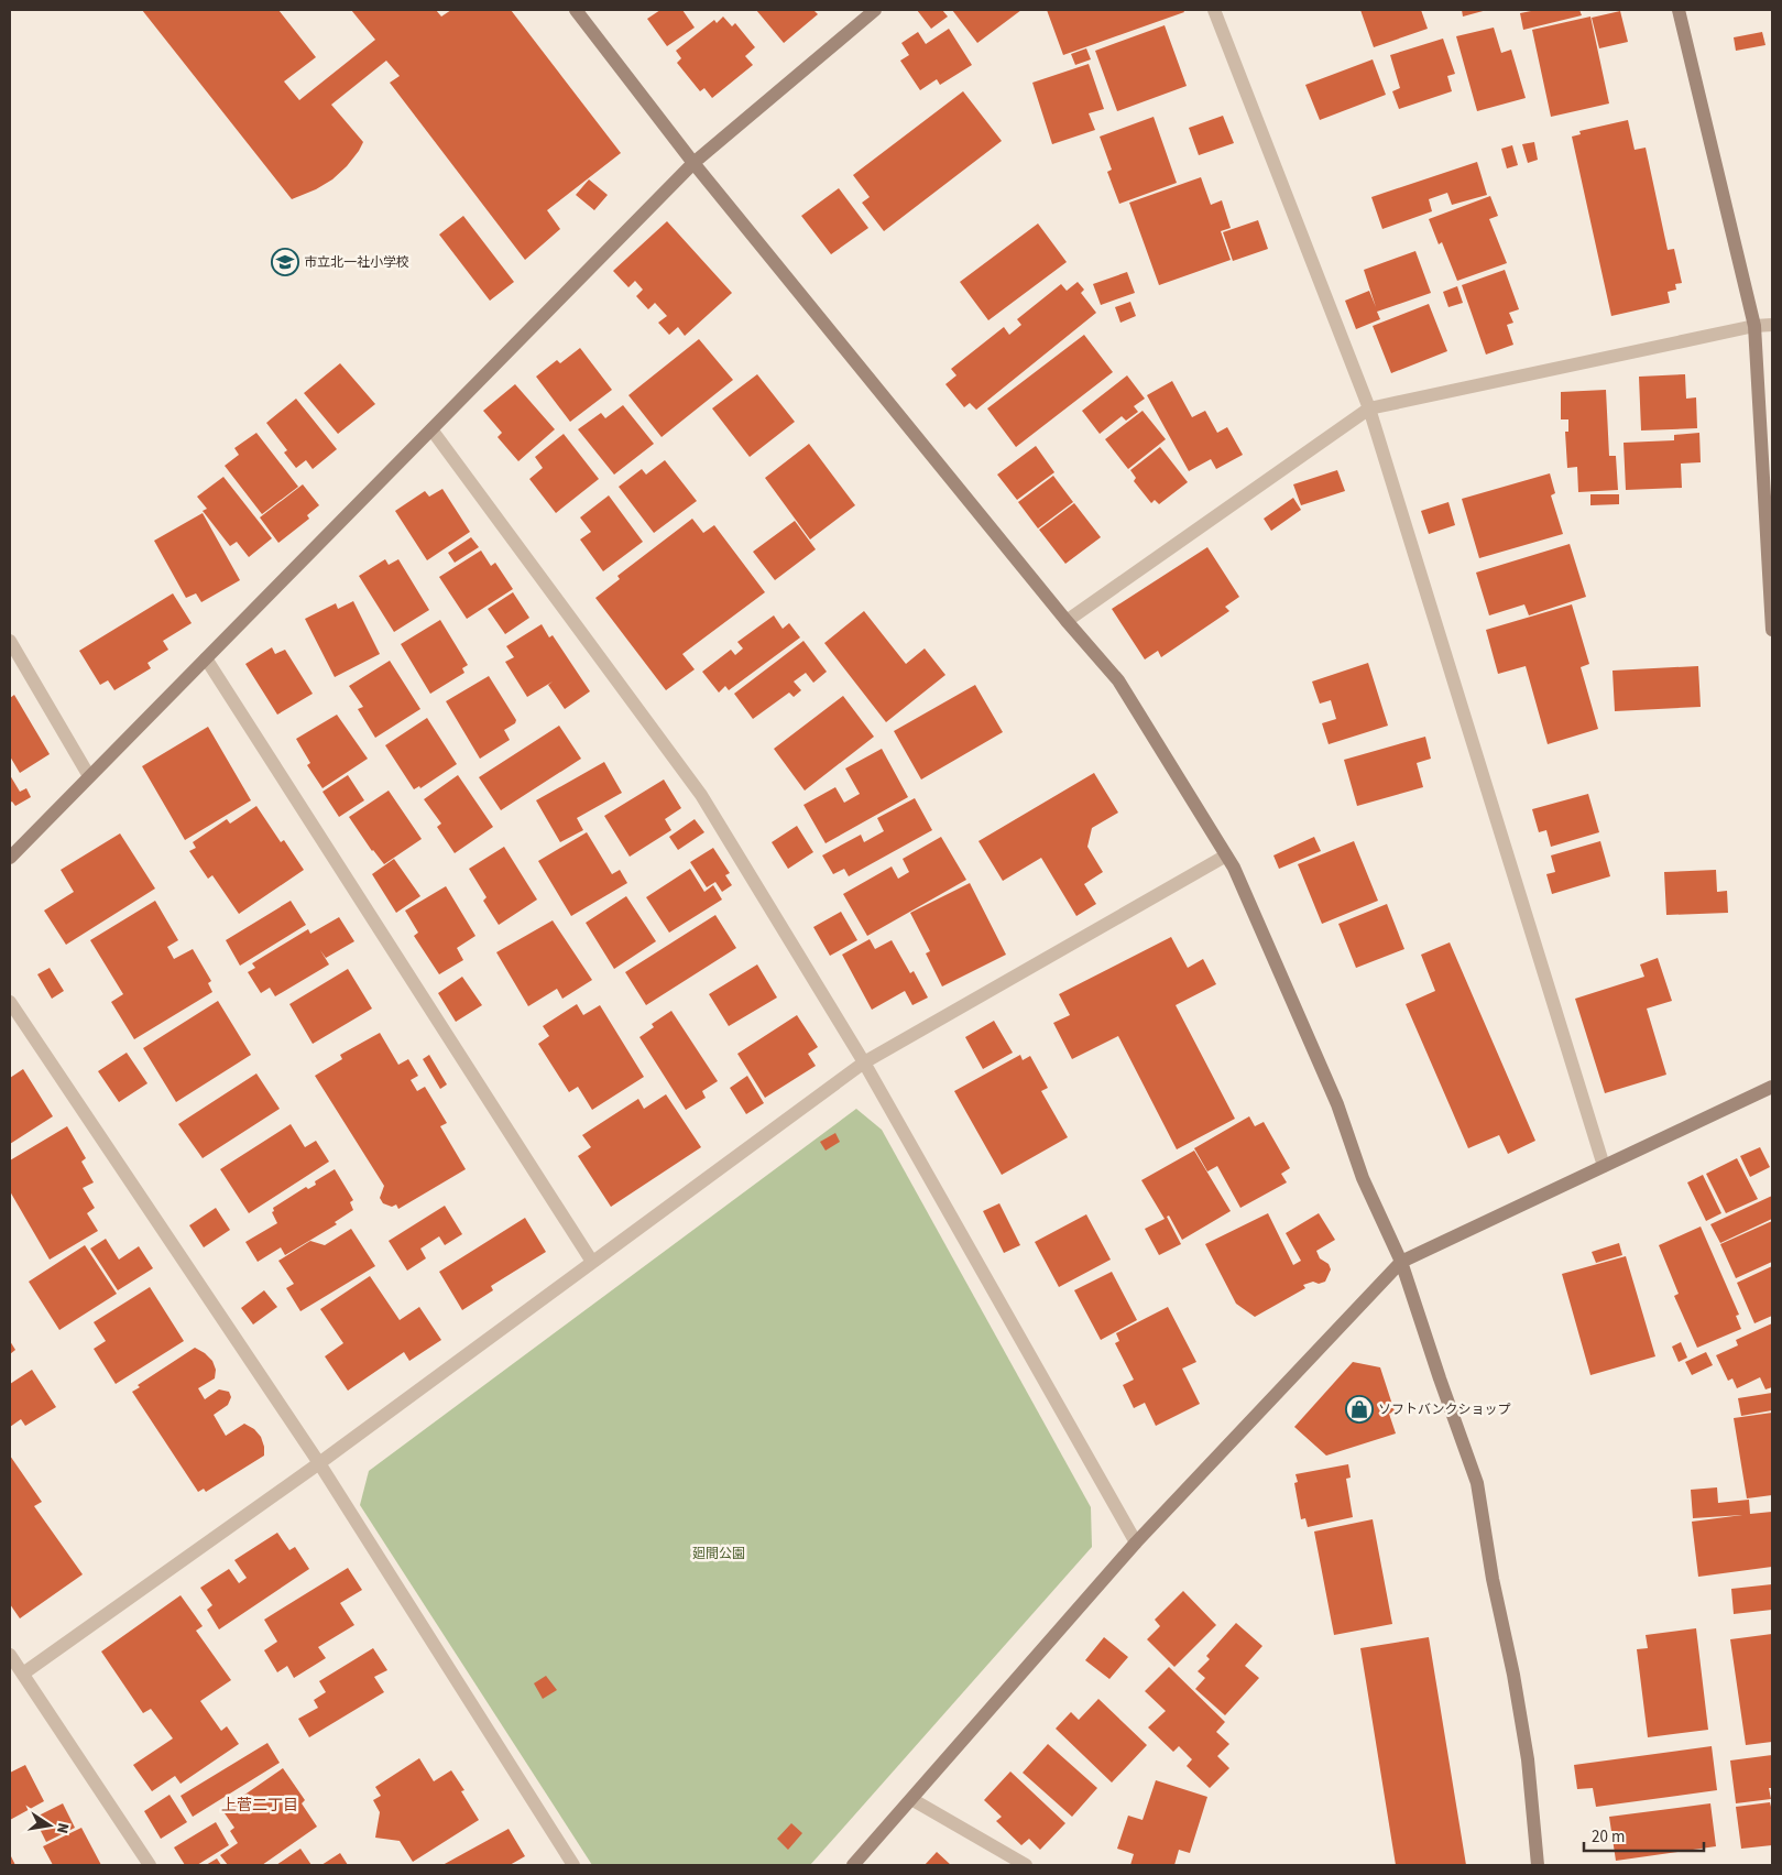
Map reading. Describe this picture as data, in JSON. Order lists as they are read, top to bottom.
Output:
{
  "districts": ["上菅二丁目"],
  "parks": ["廻間公園"],
  "places": {
    "school or university": ["市立北一社小学校"],
    "shop": ["ソフトバンクショップ"]
  },
  "scale_bar": "20 m",
  "north": "right"
}
